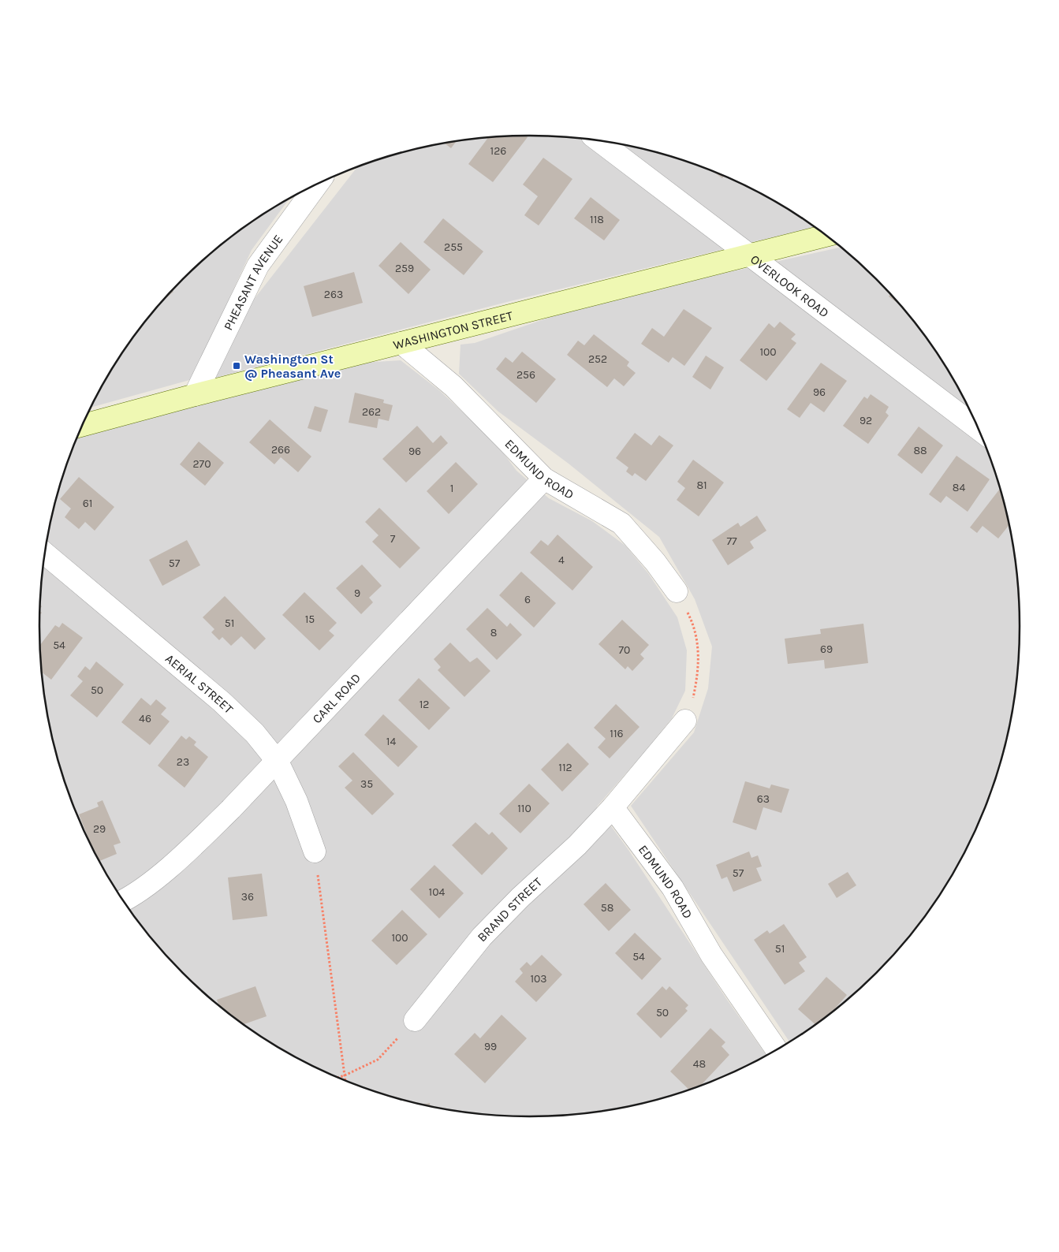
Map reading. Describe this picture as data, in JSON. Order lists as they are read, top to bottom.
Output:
{
  "streets": {
    "street": [
      "PHEASANT AVENUE",
      "OVERLOOK ROAD",
      "WASHINGTON STREET",
      "EDMUND ROAD",
      "AERIAL STREET",
      "CARL ROAD",
      "BRAND STREET"
    ]
  },
  "crossings": [
    ["PHEASANT AVENUE", "WASHINGTON STREET"],
    ["OVERLOOK ROAD", "WASHINGTON STREET"],
    ["WASHINGTON STREET", "EDMUND ROAD"],
    ["EDMUND ROAD", "CARL ROAD"],
    ["EDMUND ROAD", "BRAND STREET"],
    ["AERIAL STREET", "CARL ROAD"]
  ],
  "places": {
    "transit": ["Washington St @ Pheasant Ave"]
  },
  "house_numbers": [
    "126",
    "118",
    "255",
    "259",
    "263",
    "100",
    "252",
    "256",
    "96",
    "262",
    "92",
    "266",
    "88",
    "96",
    "270",
    "81",
    "84",
    "1",
    "61",
    "7",
    "77",
    "4",
    "57",
    "9",
    "6",
    "15",
    "51",
    "8",
    "54",
    "69",
    "70",
    "50",
    "12",
    "46",
    "116",
    "14",
    "23",
    "112",
    "35",
    "63",
    "110",
    "29",
    "57",
    "104",
    "36",
    "58",
    "100",
    "51",
    "54",
    "103",
    "50",
    "99",
    "48"
  ]
}
